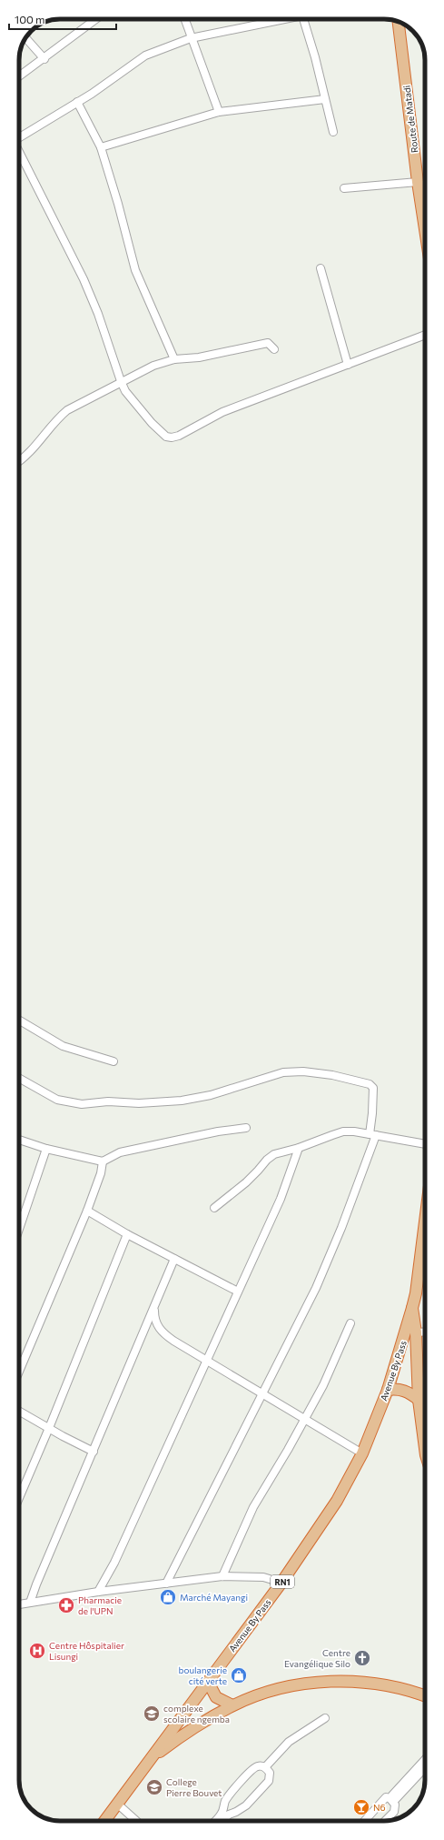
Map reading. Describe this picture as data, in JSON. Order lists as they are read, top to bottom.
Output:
{
  "streets": {
    "highway": ["Route de Matadi", "Avenue By Pass", "RN1"]
  },
  "crossings": [
    ["Avenue By Pass", "RN1"]
  ],
  "places": {
    "shop": ["Marché Mayangi", "boulangerie cité verte"],
    "pharmacy": ["Pharmacie de l'UPN"],
    "hospital": ["Centre Hôspitalier Lisungi"],
    "church": ["Centre Evangélique Silo"],
    "school or university": ["complexe scolaire ngemba", "College Pierre Bouvet"],
    "bar": ["N6"]
  },
  "scale_bar": "100 m"
}
